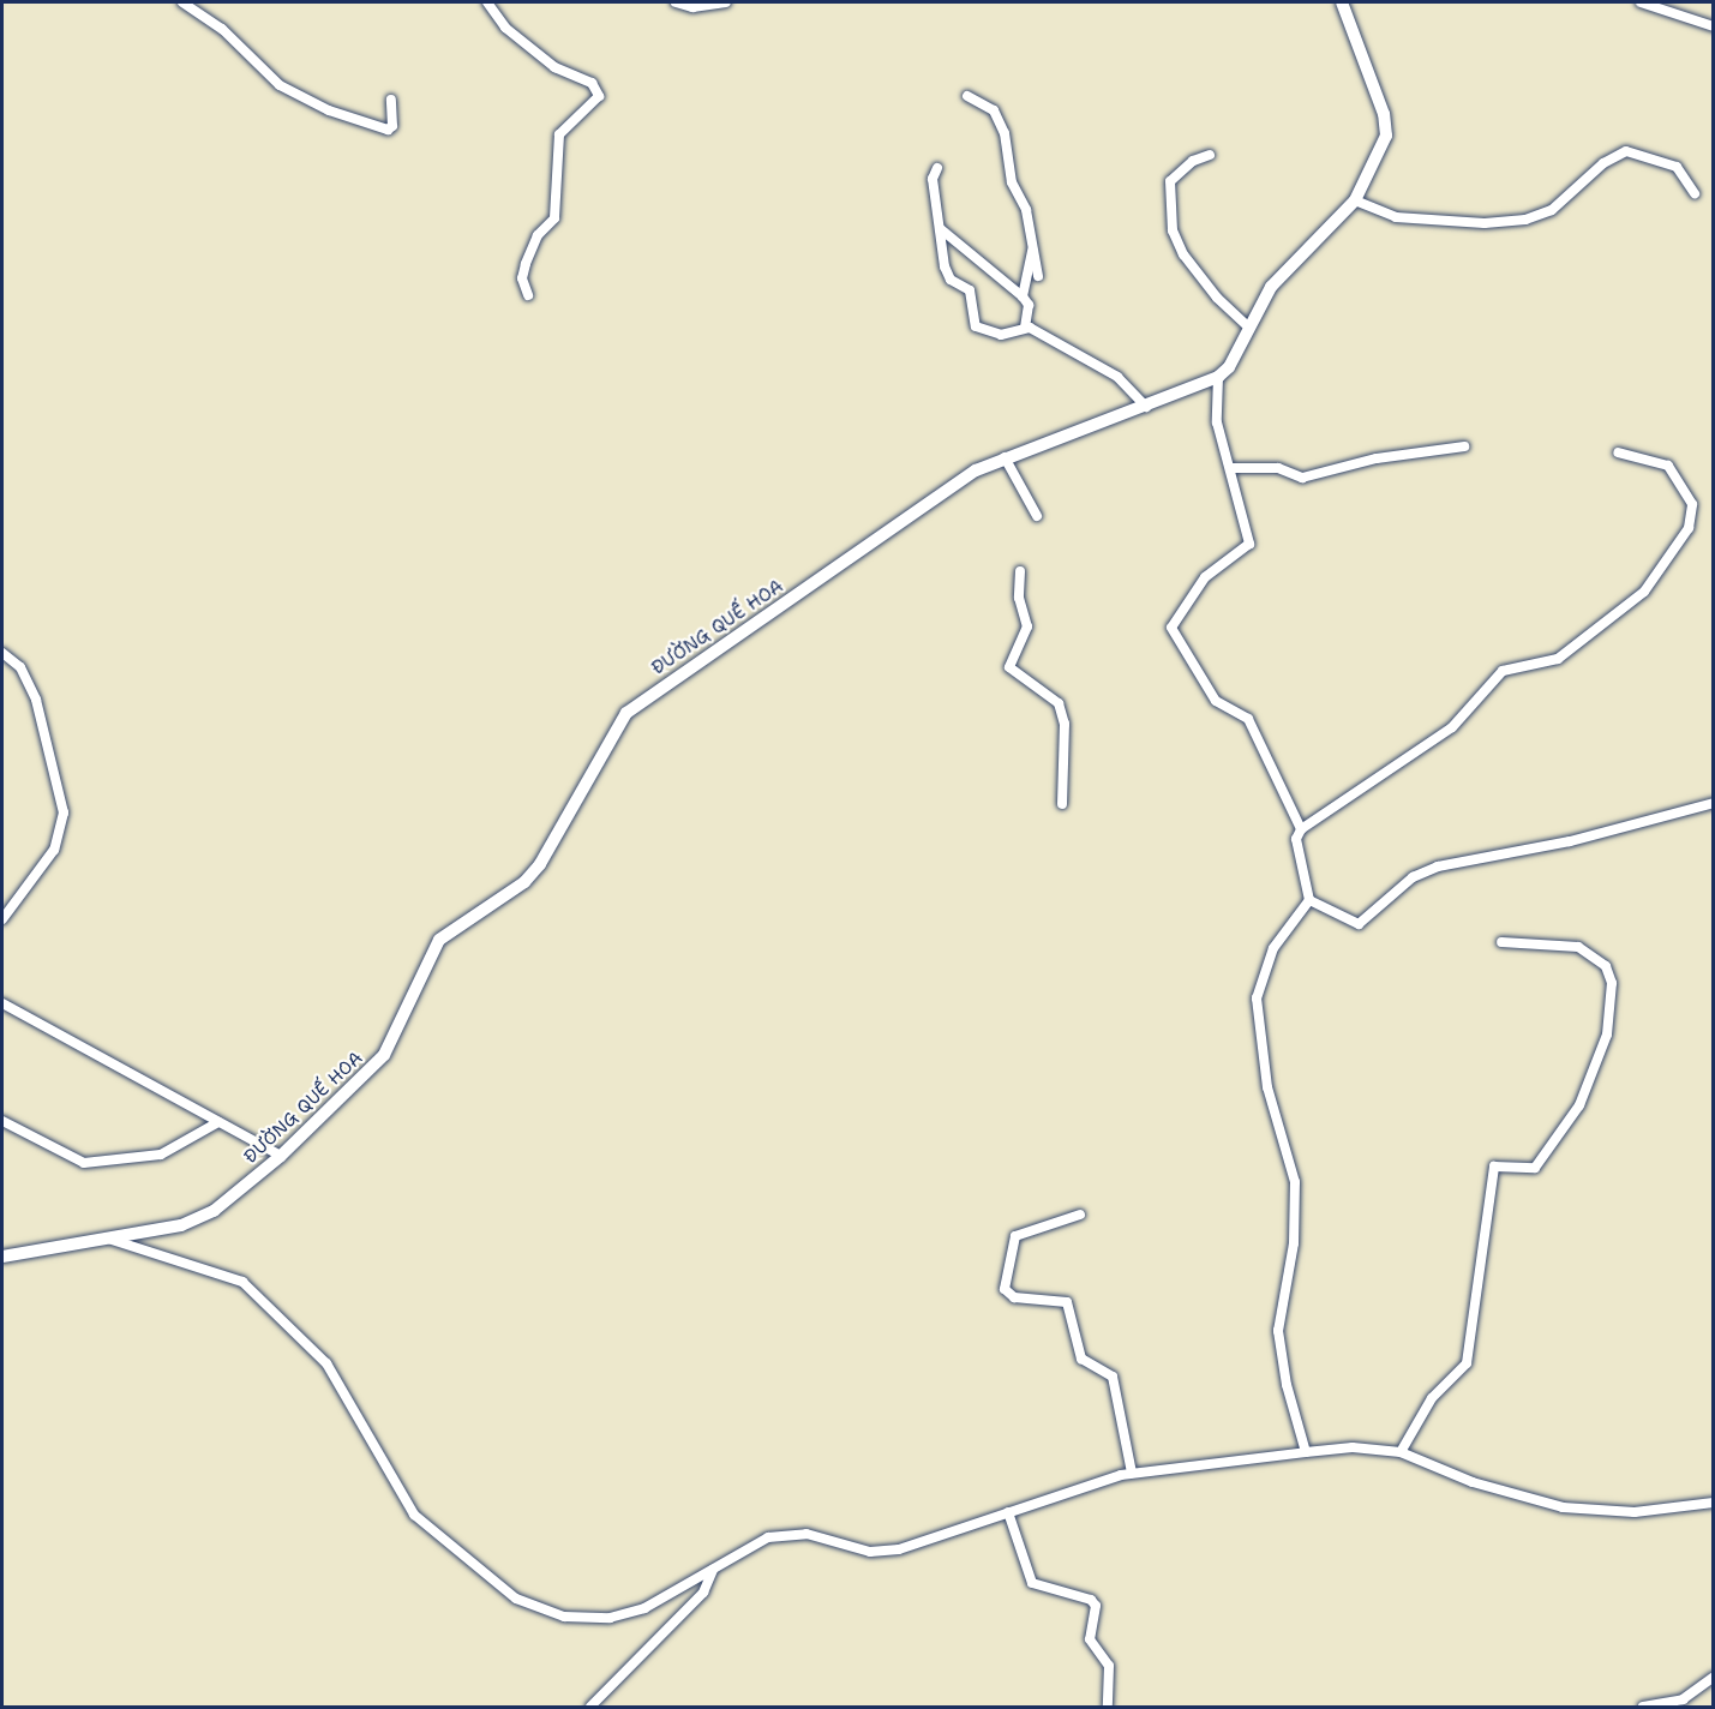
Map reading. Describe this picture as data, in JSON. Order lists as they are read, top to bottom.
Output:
{
  "streets": {
    "street": ["ĐƯỜNG QUẾ HOA"]
  }
}
